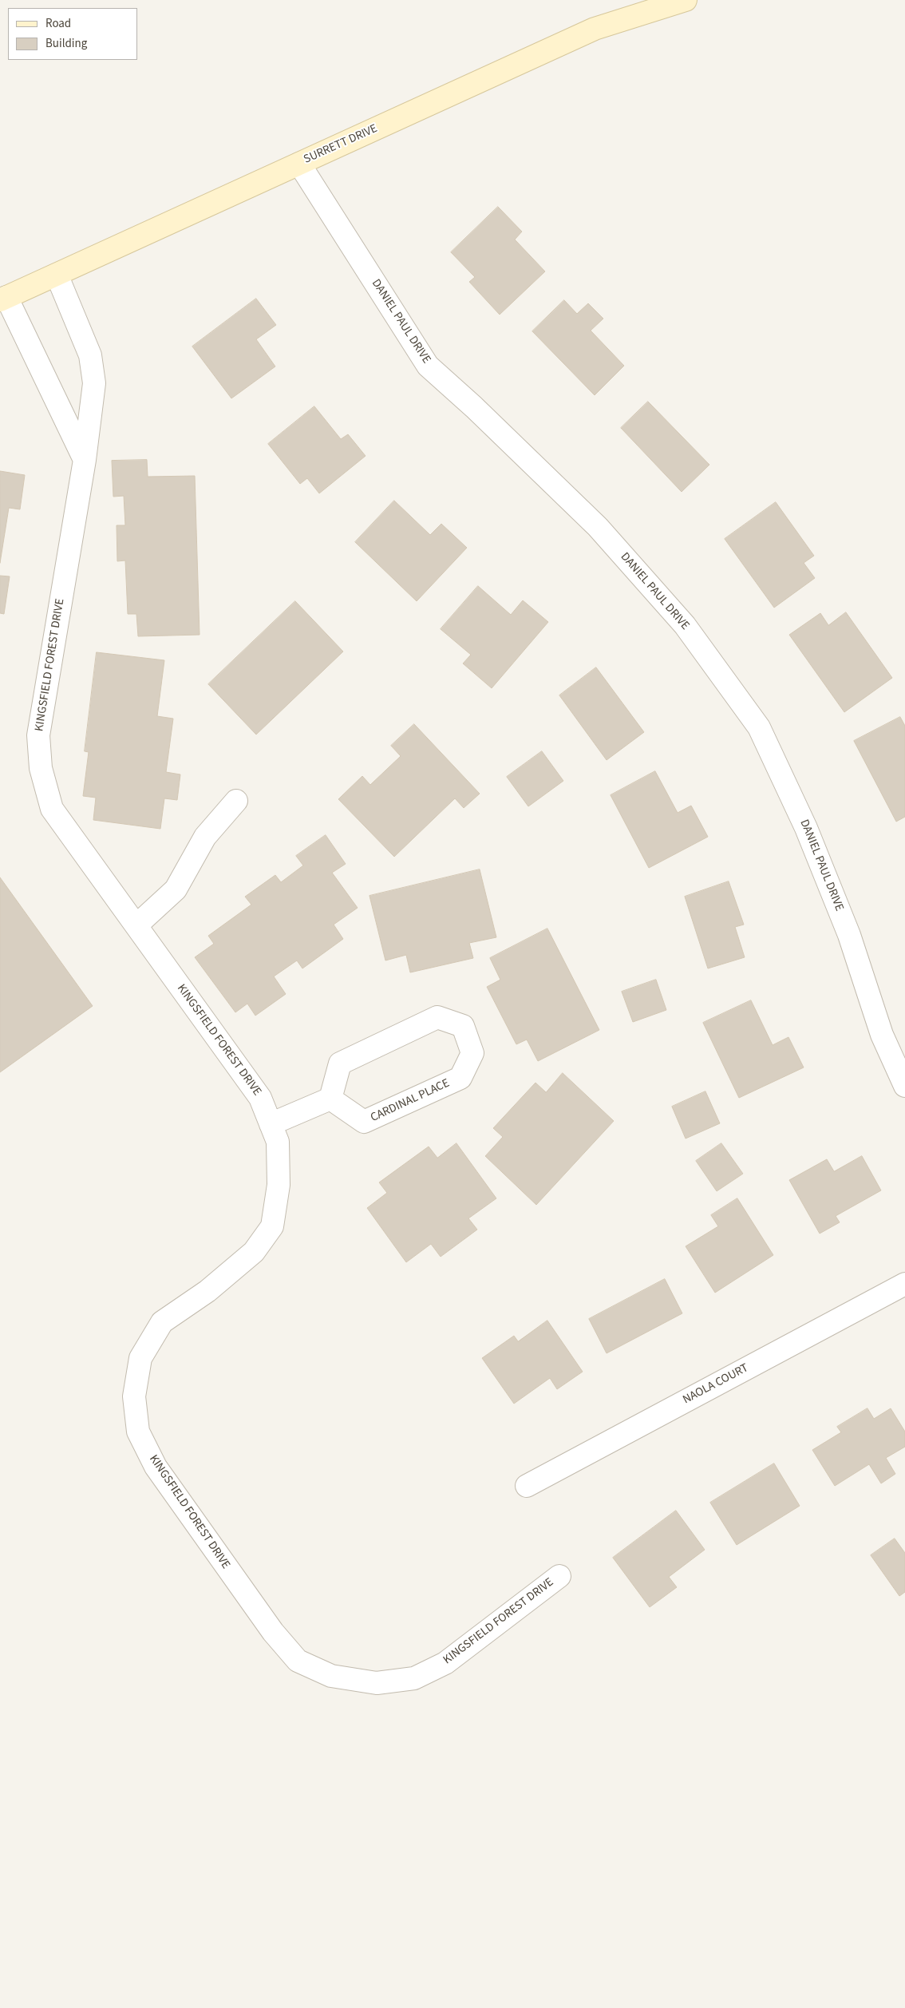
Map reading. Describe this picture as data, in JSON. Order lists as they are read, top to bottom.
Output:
{
  "streets": {
    "street": [
      "SURRETT DRIVE",
      "DANIEL PAUL DRIVE",
      "KINGSFIELD FOREST DRIVE",
      "CARDINAL PLACE",
      "NAOLA COURT"
    ]
  },
  "crossings": [
    ["SURRETT DRIVE", "DANIEL PAUL DRIVE"],
    ["SURRETT DRIVE", "KINGSFIELD FOREST DRIVE"]
  ],
  "legend": ["Road", "Building"]
}
